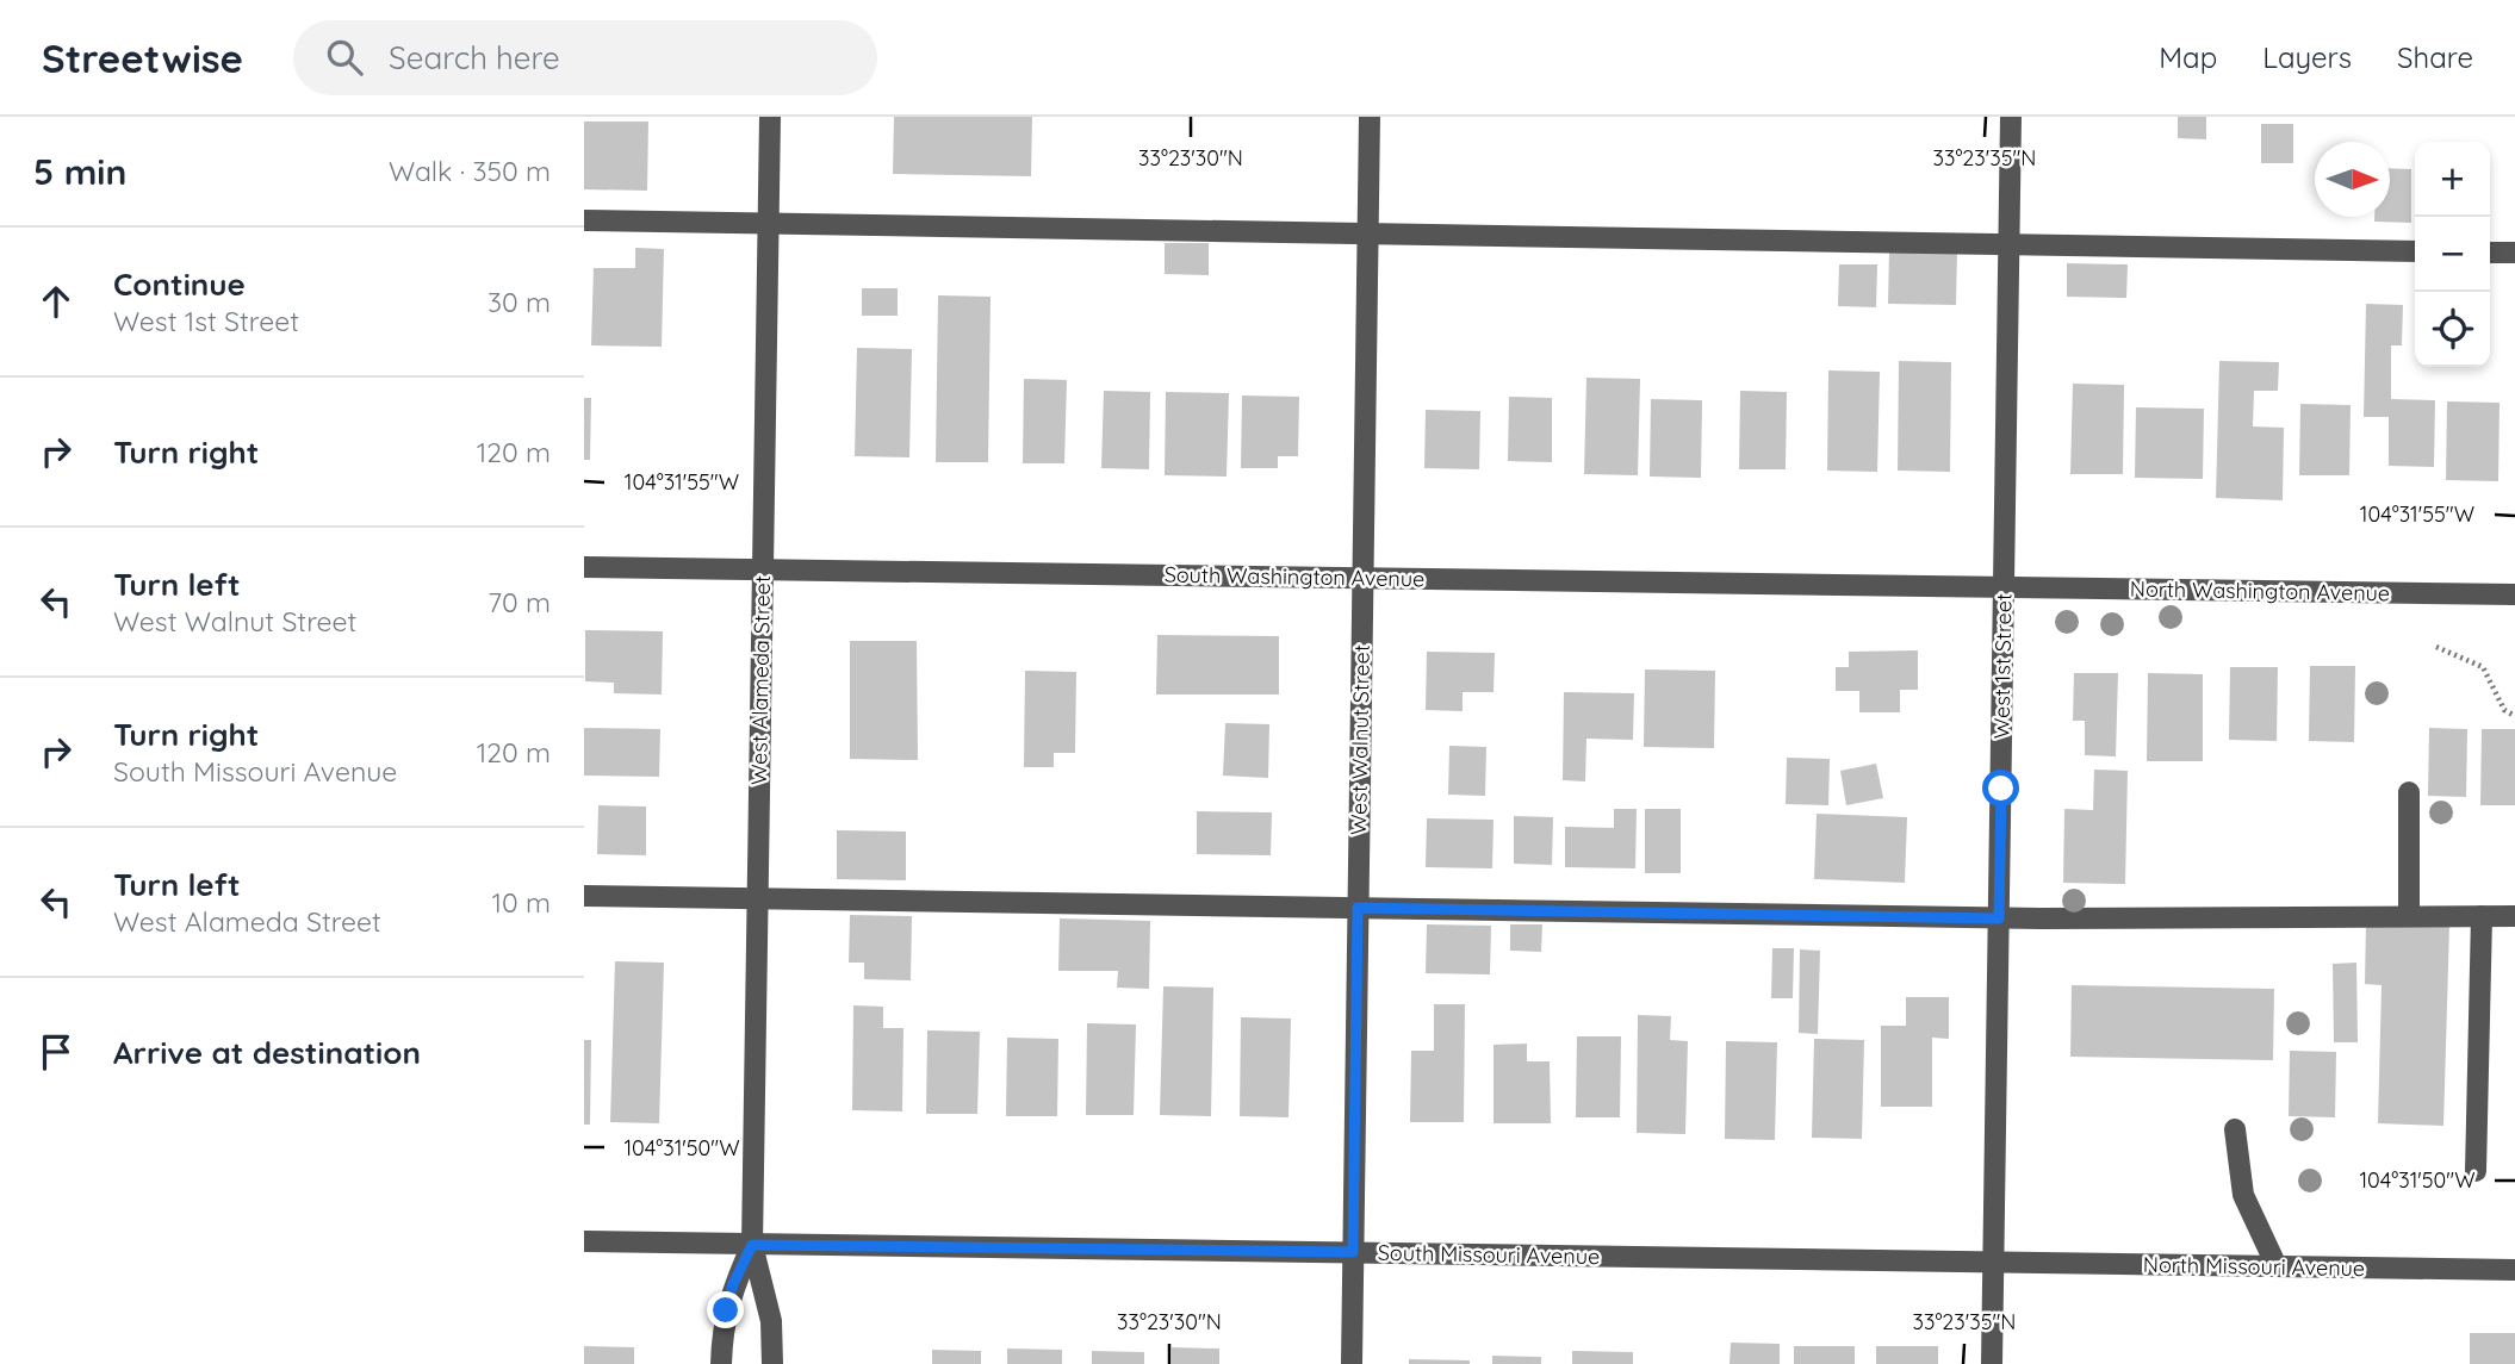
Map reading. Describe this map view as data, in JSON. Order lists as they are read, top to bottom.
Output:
{
  "streets": {
    "street": [
      "South Washington Avenue",
      "North Washington Avenue",
      "West 1st Street",
      "West Alameda Street",
      "West Walnut Street",
      "South Missouri Avenue",
      "North Missouri Avenue"
    ]
  },
  "crossings": [
    ["South Washington Avenue", "North Washington Avenue"],
    ["South Washington Avenue", "West 1st Street"],
    ["South Washington Avenue", "West Alameda Street"],
    ["South Washington Avenue", "West Walnut Street"],
    ["North Washington Avenue", "West 1st Street"],
    ["West 1st Street", "South Missouri Avenue"],
    ["West 1st Street", "North Missouri Avenue"],
    ["West Alameda Street", "South Missouri Avenue"],
    ["West Walnut Street", "South Missouri Avenue"],
    ["South Missouri Avenue", "North Missouri Avenue"]
  ],
  "north": "right",
  "page": {
    "header": "Streetwise",
    "search": "Search here",
    "nav": ["Map", "Layers", "Share"],
    "heading": ["5 min", "Walk · 350 m"],
    "map_buttons": ["+", "−"],
    "list": [
      ["Continue", "West 1st Street", "30 m"],
      ["Turn right", "120 m"],
      ["Turn left", "West Walnut Street", "70 m"],
      ["Turn right", "South Missouri Avenue", "120 m"],
      ["Turn left", "West Alameda Street", "10 m"],
      "Arrive at destination"
    ]
  },
  "coordinates": [
    "33°23'30\"N",
    "33°23'35\"N",
    "104°31'55\"W",
    "104°31'50\"W"
  ]
}
